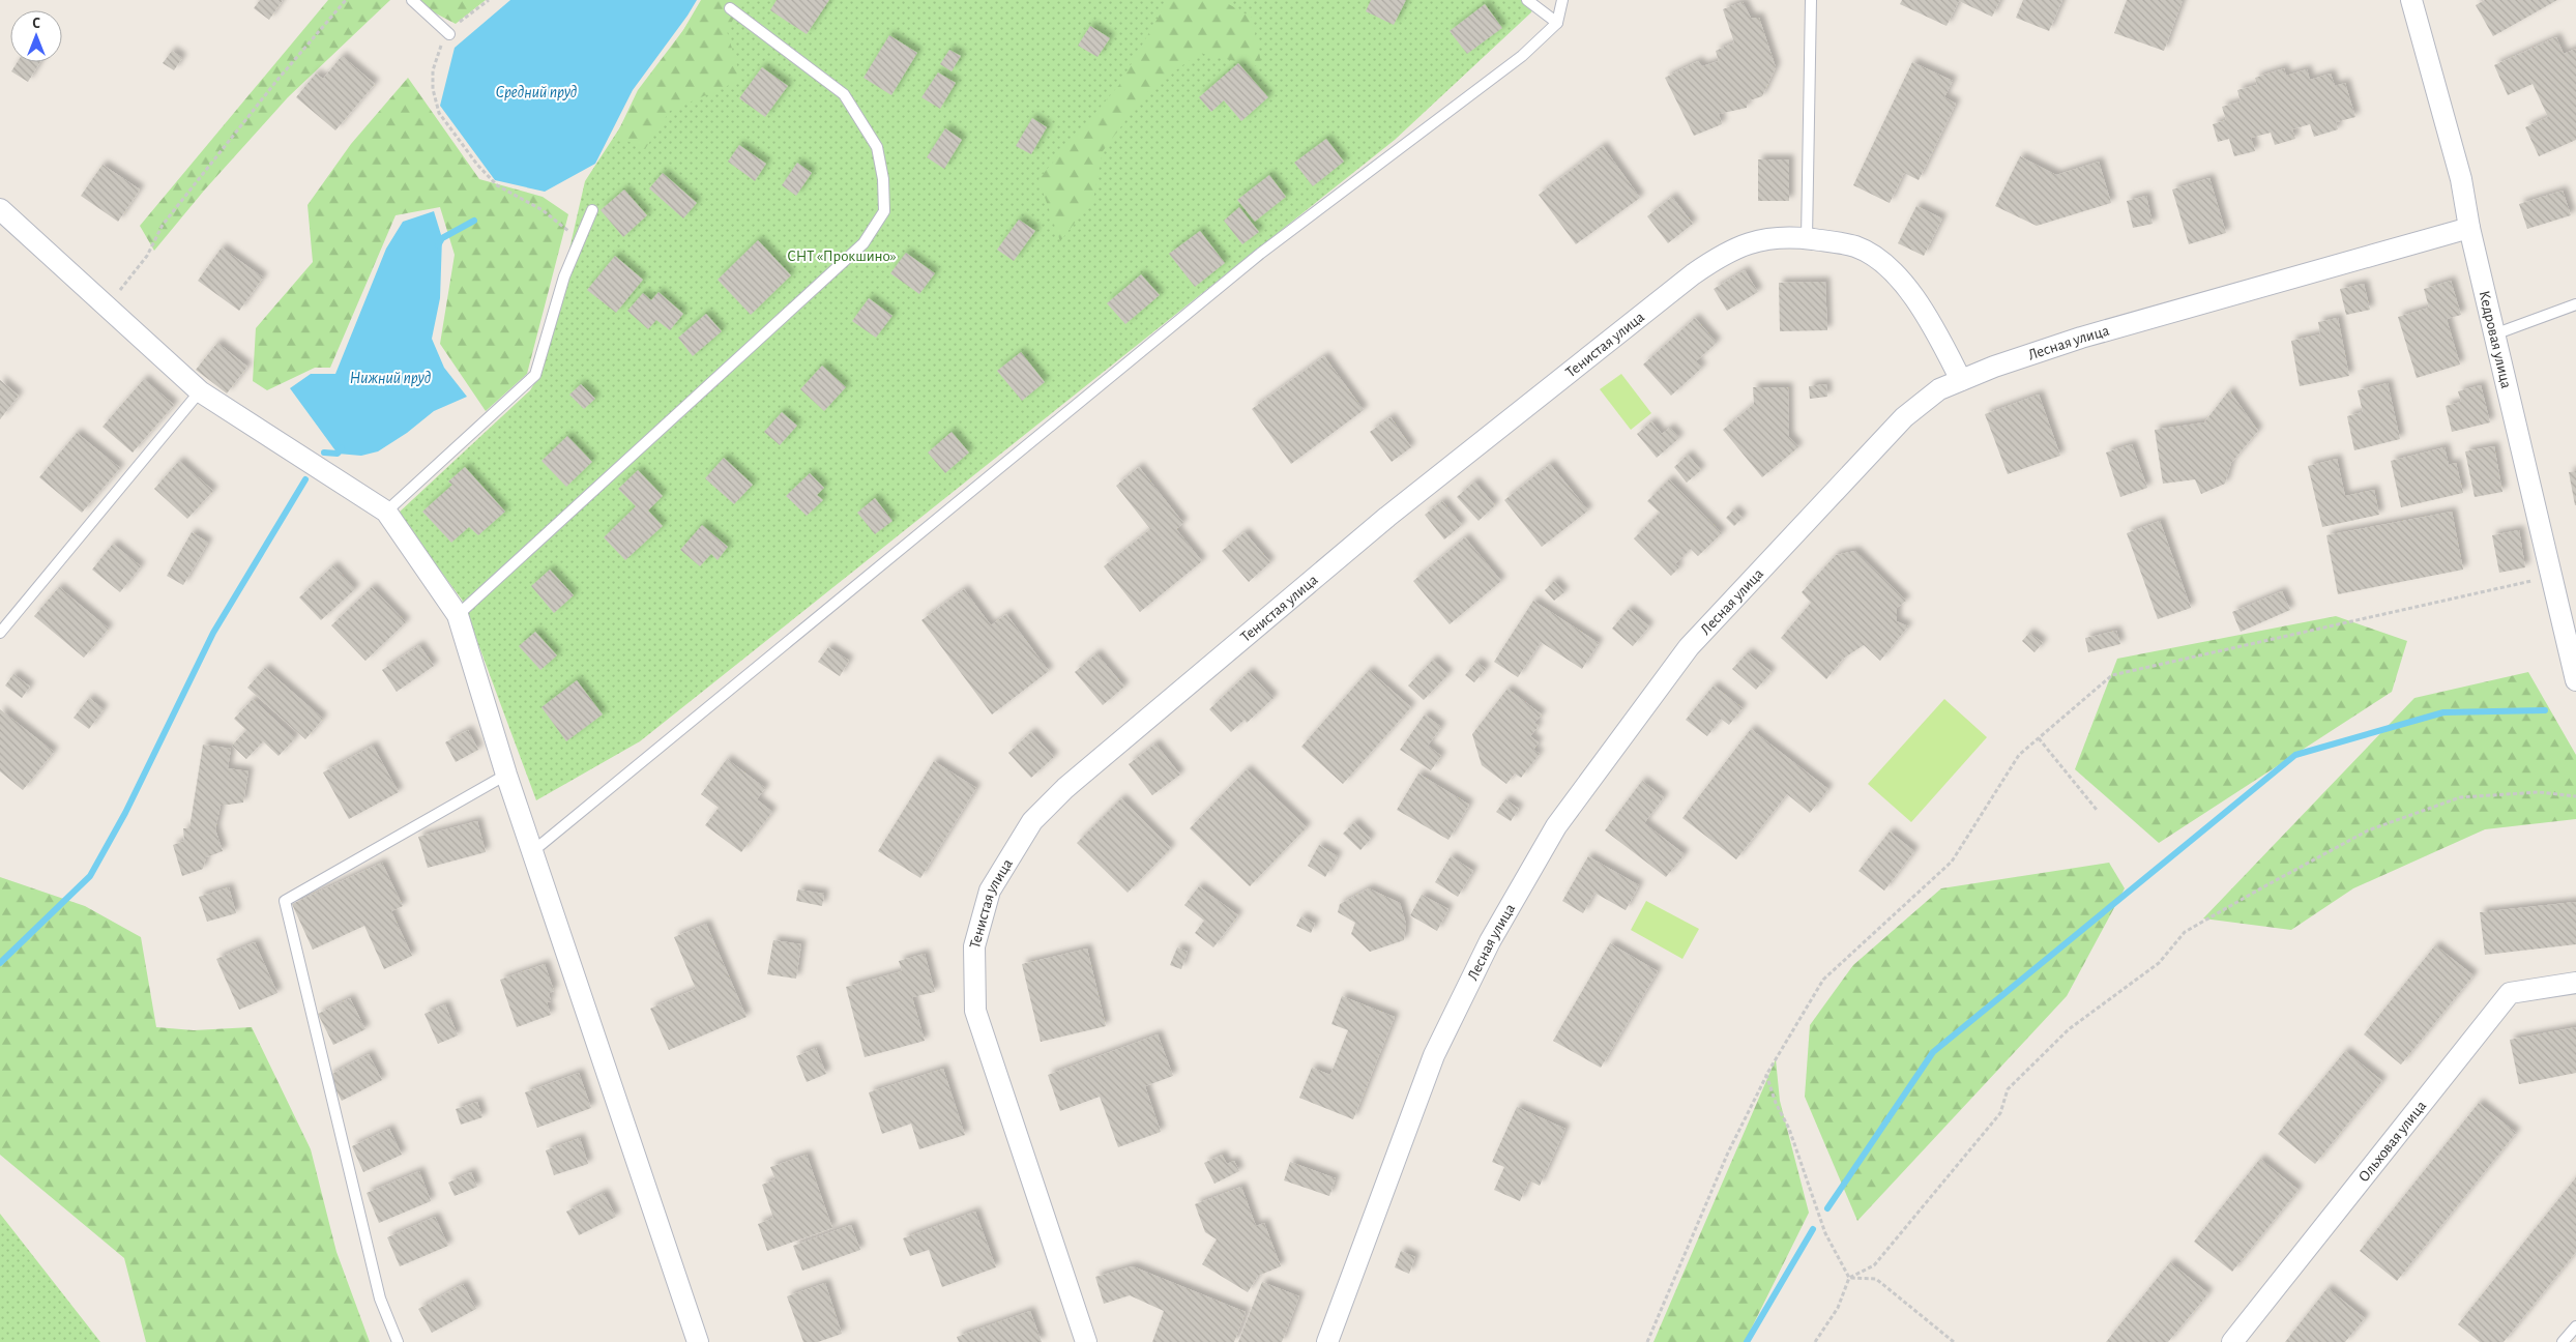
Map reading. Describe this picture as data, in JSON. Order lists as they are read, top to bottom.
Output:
{
  "streets": {
    "street": [
      "Кедровая улица",
      "Лесная улица",
      "Тенистая улица",
      "Ольховая улица"
    ]
  },
  "crossings": [
    ["Кедровая улица", "Лесная улица"],
    ["Лесная улица", "Тенистая улица"]
  ],
  "water": ["Средний пруд", "Нижний пруд"],
  "parks": ["СНТ «Прокшино»"],
  "north": "top"
}
